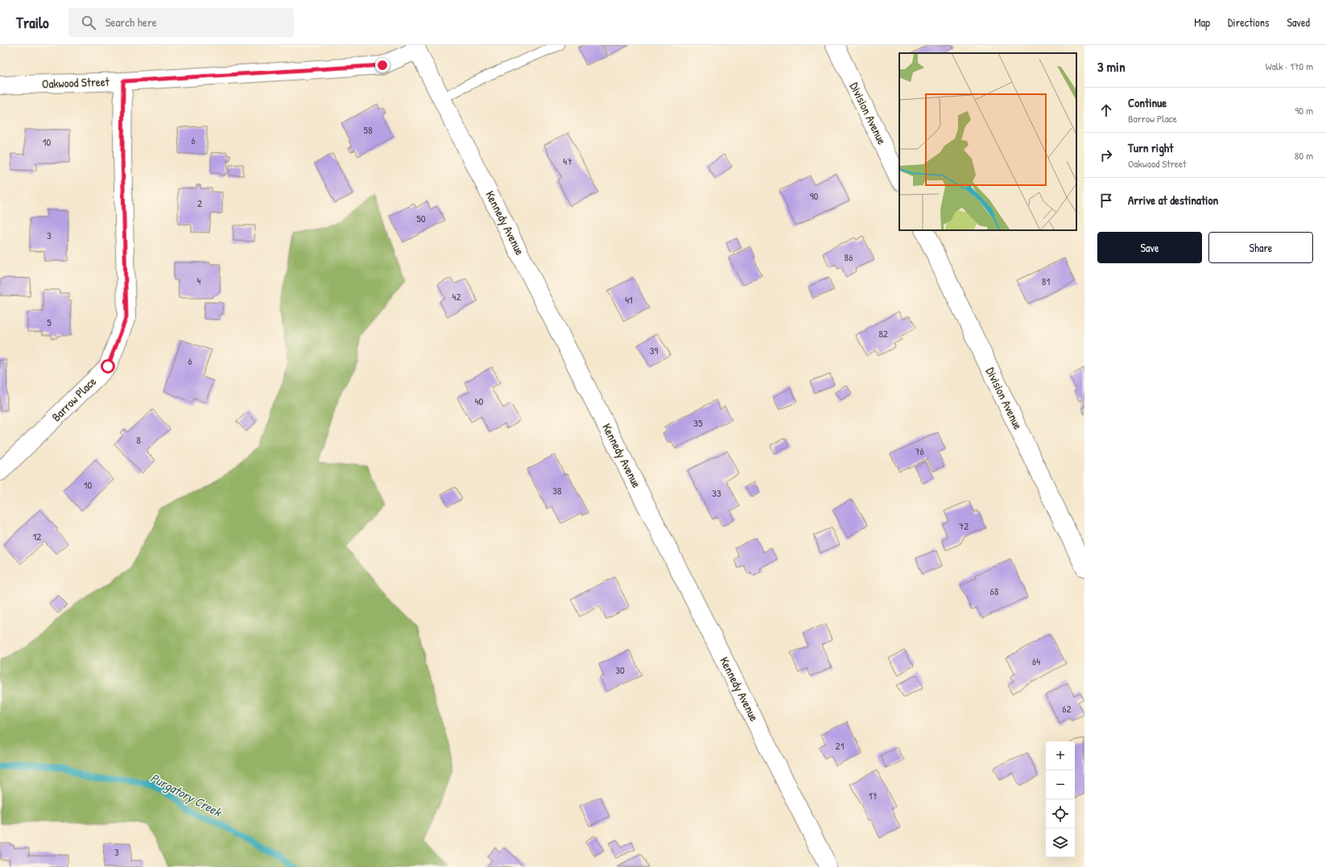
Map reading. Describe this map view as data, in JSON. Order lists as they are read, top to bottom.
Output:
{
  "streets": {
    "street": [
      "Oakwood Street",
      "Division Avenue",
      "Kennedy Avenue",
      "Barrow Place"
    ]
  },
  "crossings": [
    ["Oakwood Street", "Kennedy Avenue"],
    ["Oakwood Street", "Barrow Place"]
  ],
  "water": ["Purgatory Creek"],
  "house_numbers": [
    "58",
    "6",
    "10",
    "47",
    "90",
    "2",
    "50",
    "3",
    "86",
    "4",
    "81",
    "42",
    "41",
    "5",
    "82",
    "39",
    "6",
    "40",
    "35",
    "8",
    "76",
    "10",
    "38",
    "33",
    "72",
    "12",
    "68",
    "64",
    "30",
    "62",
    "21",
    "17",
    "3"
  ],
  "page": {
    "header": "Trailo",
    "search": "Search here",
    "nav": ["Map", "Directions", "Saved"],
    "heading": ["3 min", "Walk · 170 m"],
    "list": [
      ["Continue", "Barrow Place", "90 m"],
      ["Turn right", "Oakwood Street", "80 m"],
      "Arrive at destination"
    ],
    "buttons": ["Save", "Share"],
    "map_buttons": ["+", "−"]
  }
}
